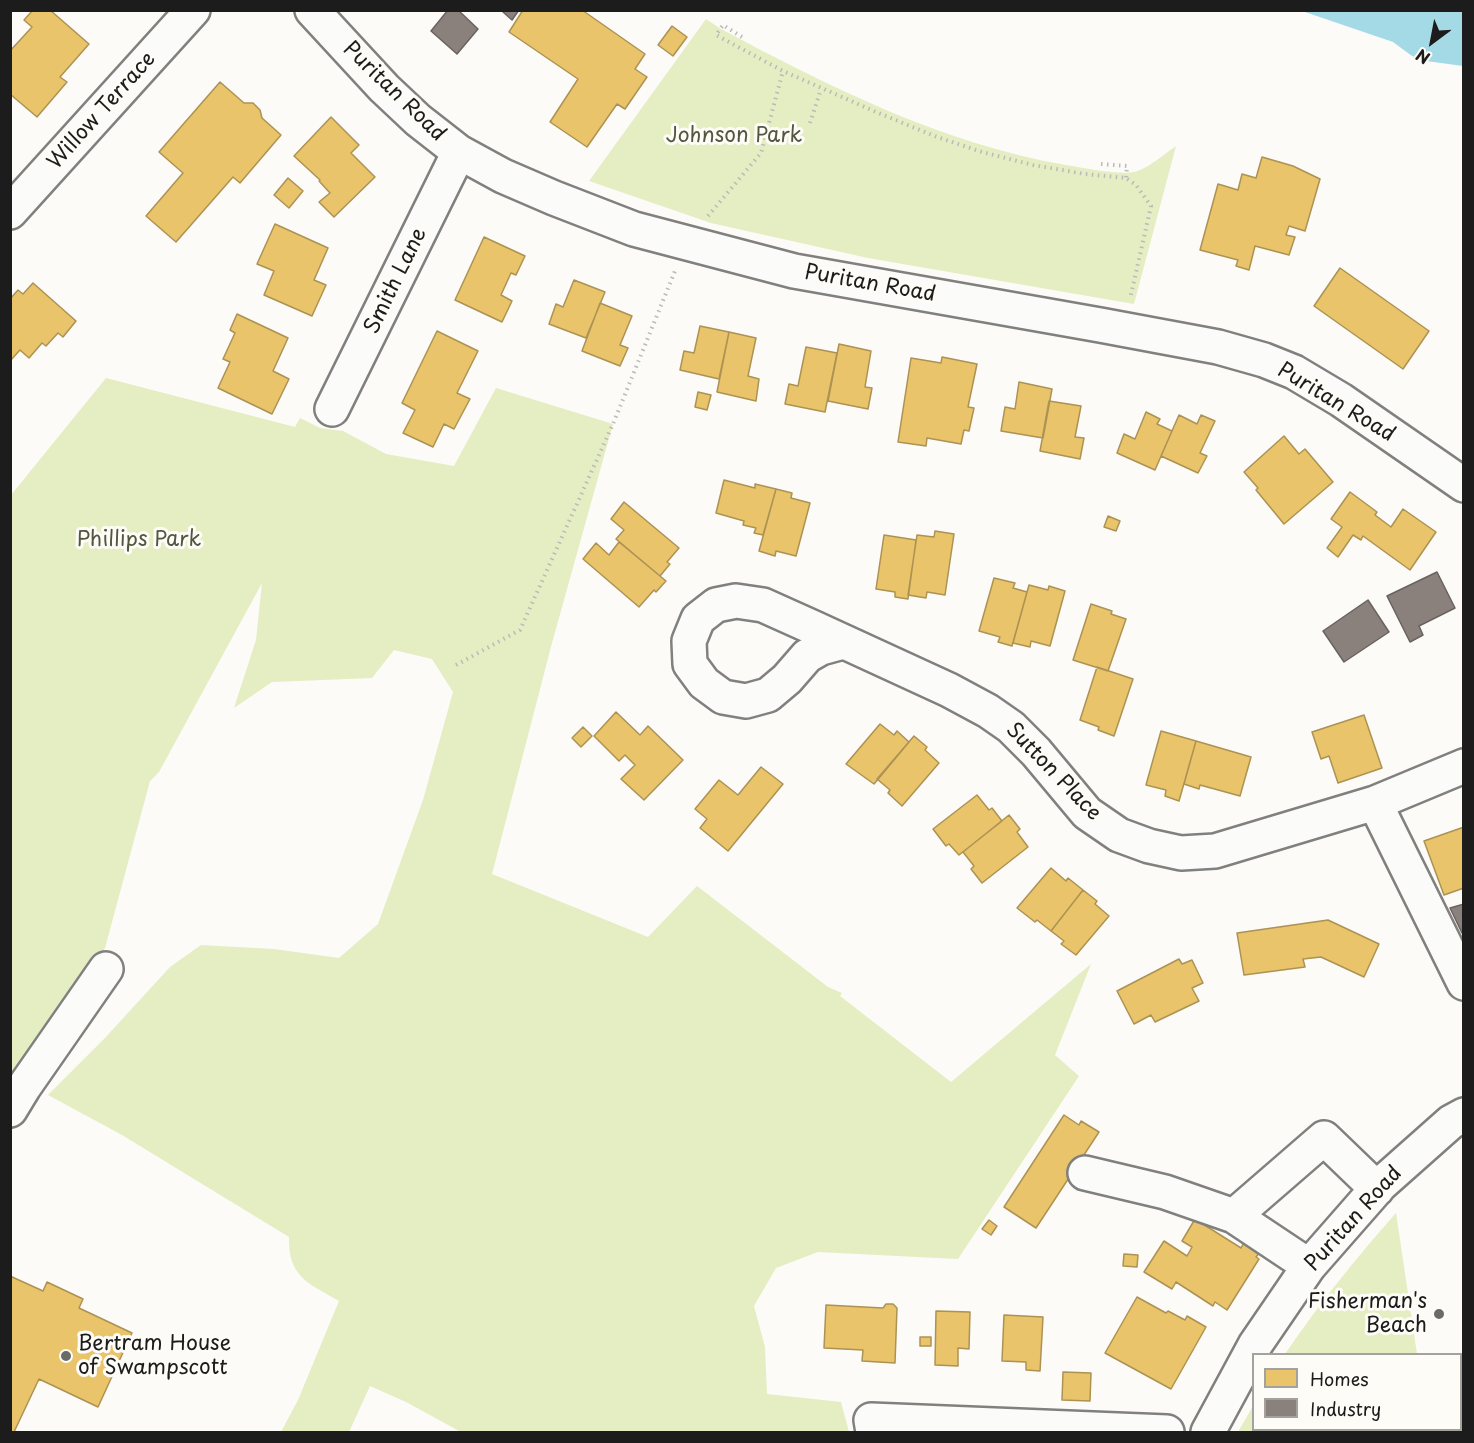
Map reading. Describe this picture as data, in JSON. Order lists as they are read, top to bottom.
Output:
{
  "streets": {
    "street": [
      "Puritan Road",
      "Willow Terrace",
      "Smith Lane",
      "Sutton Place"
    ]
  },
  "crossings": [
    ["Puritan Road", "Smith Lane"]
  ],
  "parks": ["Johnson Park", "Phillips Park"],
  "places": ["Fisherman's Beach", "Bertram House of Swampscott"],
  "legend": ["Homes", "Industry"],
  "north": "bottom left"
}
